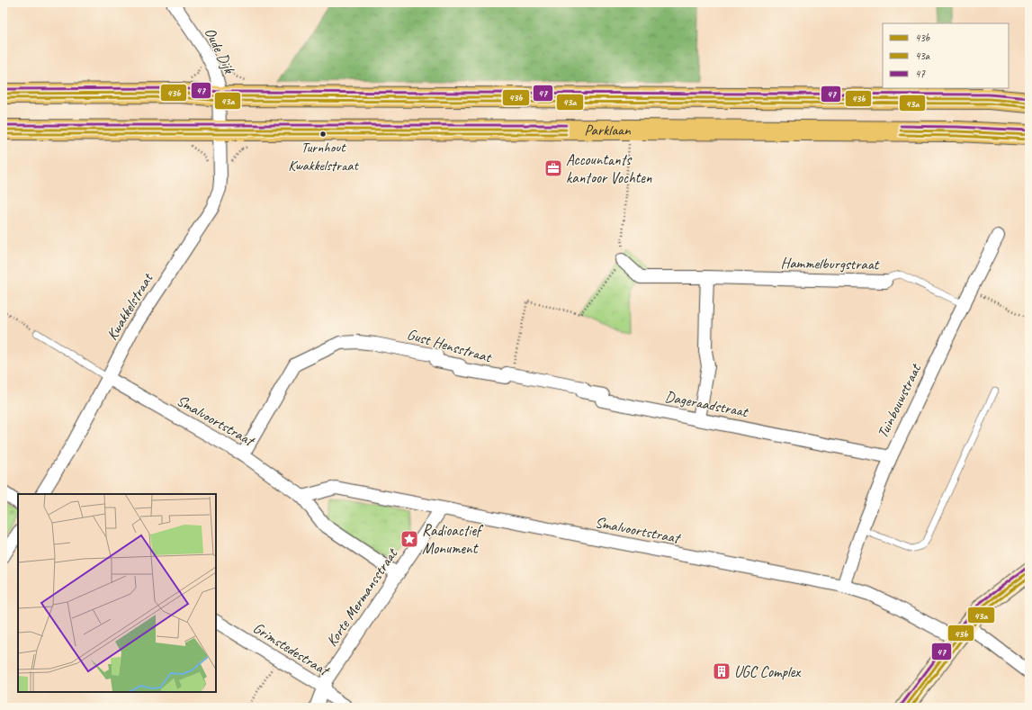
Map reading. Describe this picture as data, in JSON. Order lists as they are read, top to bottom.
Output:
{
  "streets": {
    "main road": ["Parklaan"],
    "street": [
      "Oude Dijk",
      "Hammelburgstraat",
      "Kwakkelstraat",
      "Gust Hensstraat",
      "Tuinbouwstraat",
      "Dageraadstraat",
      "Smalvoortstraat",
      "Korte Mermansstraat",
      "Grimstedestraat"
    ]
  },
  "crossings": [
    ["Oude Dijk", "Parklaan"],
    ["Oude Dijk", "Kwakkelstraat"],
    ["Parklaan", "Kwakkelstraat"],
    ["Hammelburgstraat", "Tuinbouwstraat"],
    ["Kwakkelstraat", "Smalvoortstraat"],
    ["Gust Hensstraat", "Dageraadstraat"],
    ["Gust Hensstraat", "Smalvoortstraat"],
    ["Tuinbouwstraat", "Dageraadstraat"],
    ["Tuinbouwstraat", "Smalvoortstraat"],
    ["Smalvoortstraat", "Korte Mermansstraat"],
    ["Korte Mermansstraat", "Grimstedestraat"]
  ],
  "places": {
    "other": ["Turnhout Kwakkelstraat"],
    "office": ["Accountants kantoor Vochten"],
    "place": ["Radioactief Monument"],
    "building": ["UGC Complex"]
  },
  "lines": ["transit line 47", "transit line 43b", "transit line 43a"],
  "legend": ["43b", "43a", "47"]
}
